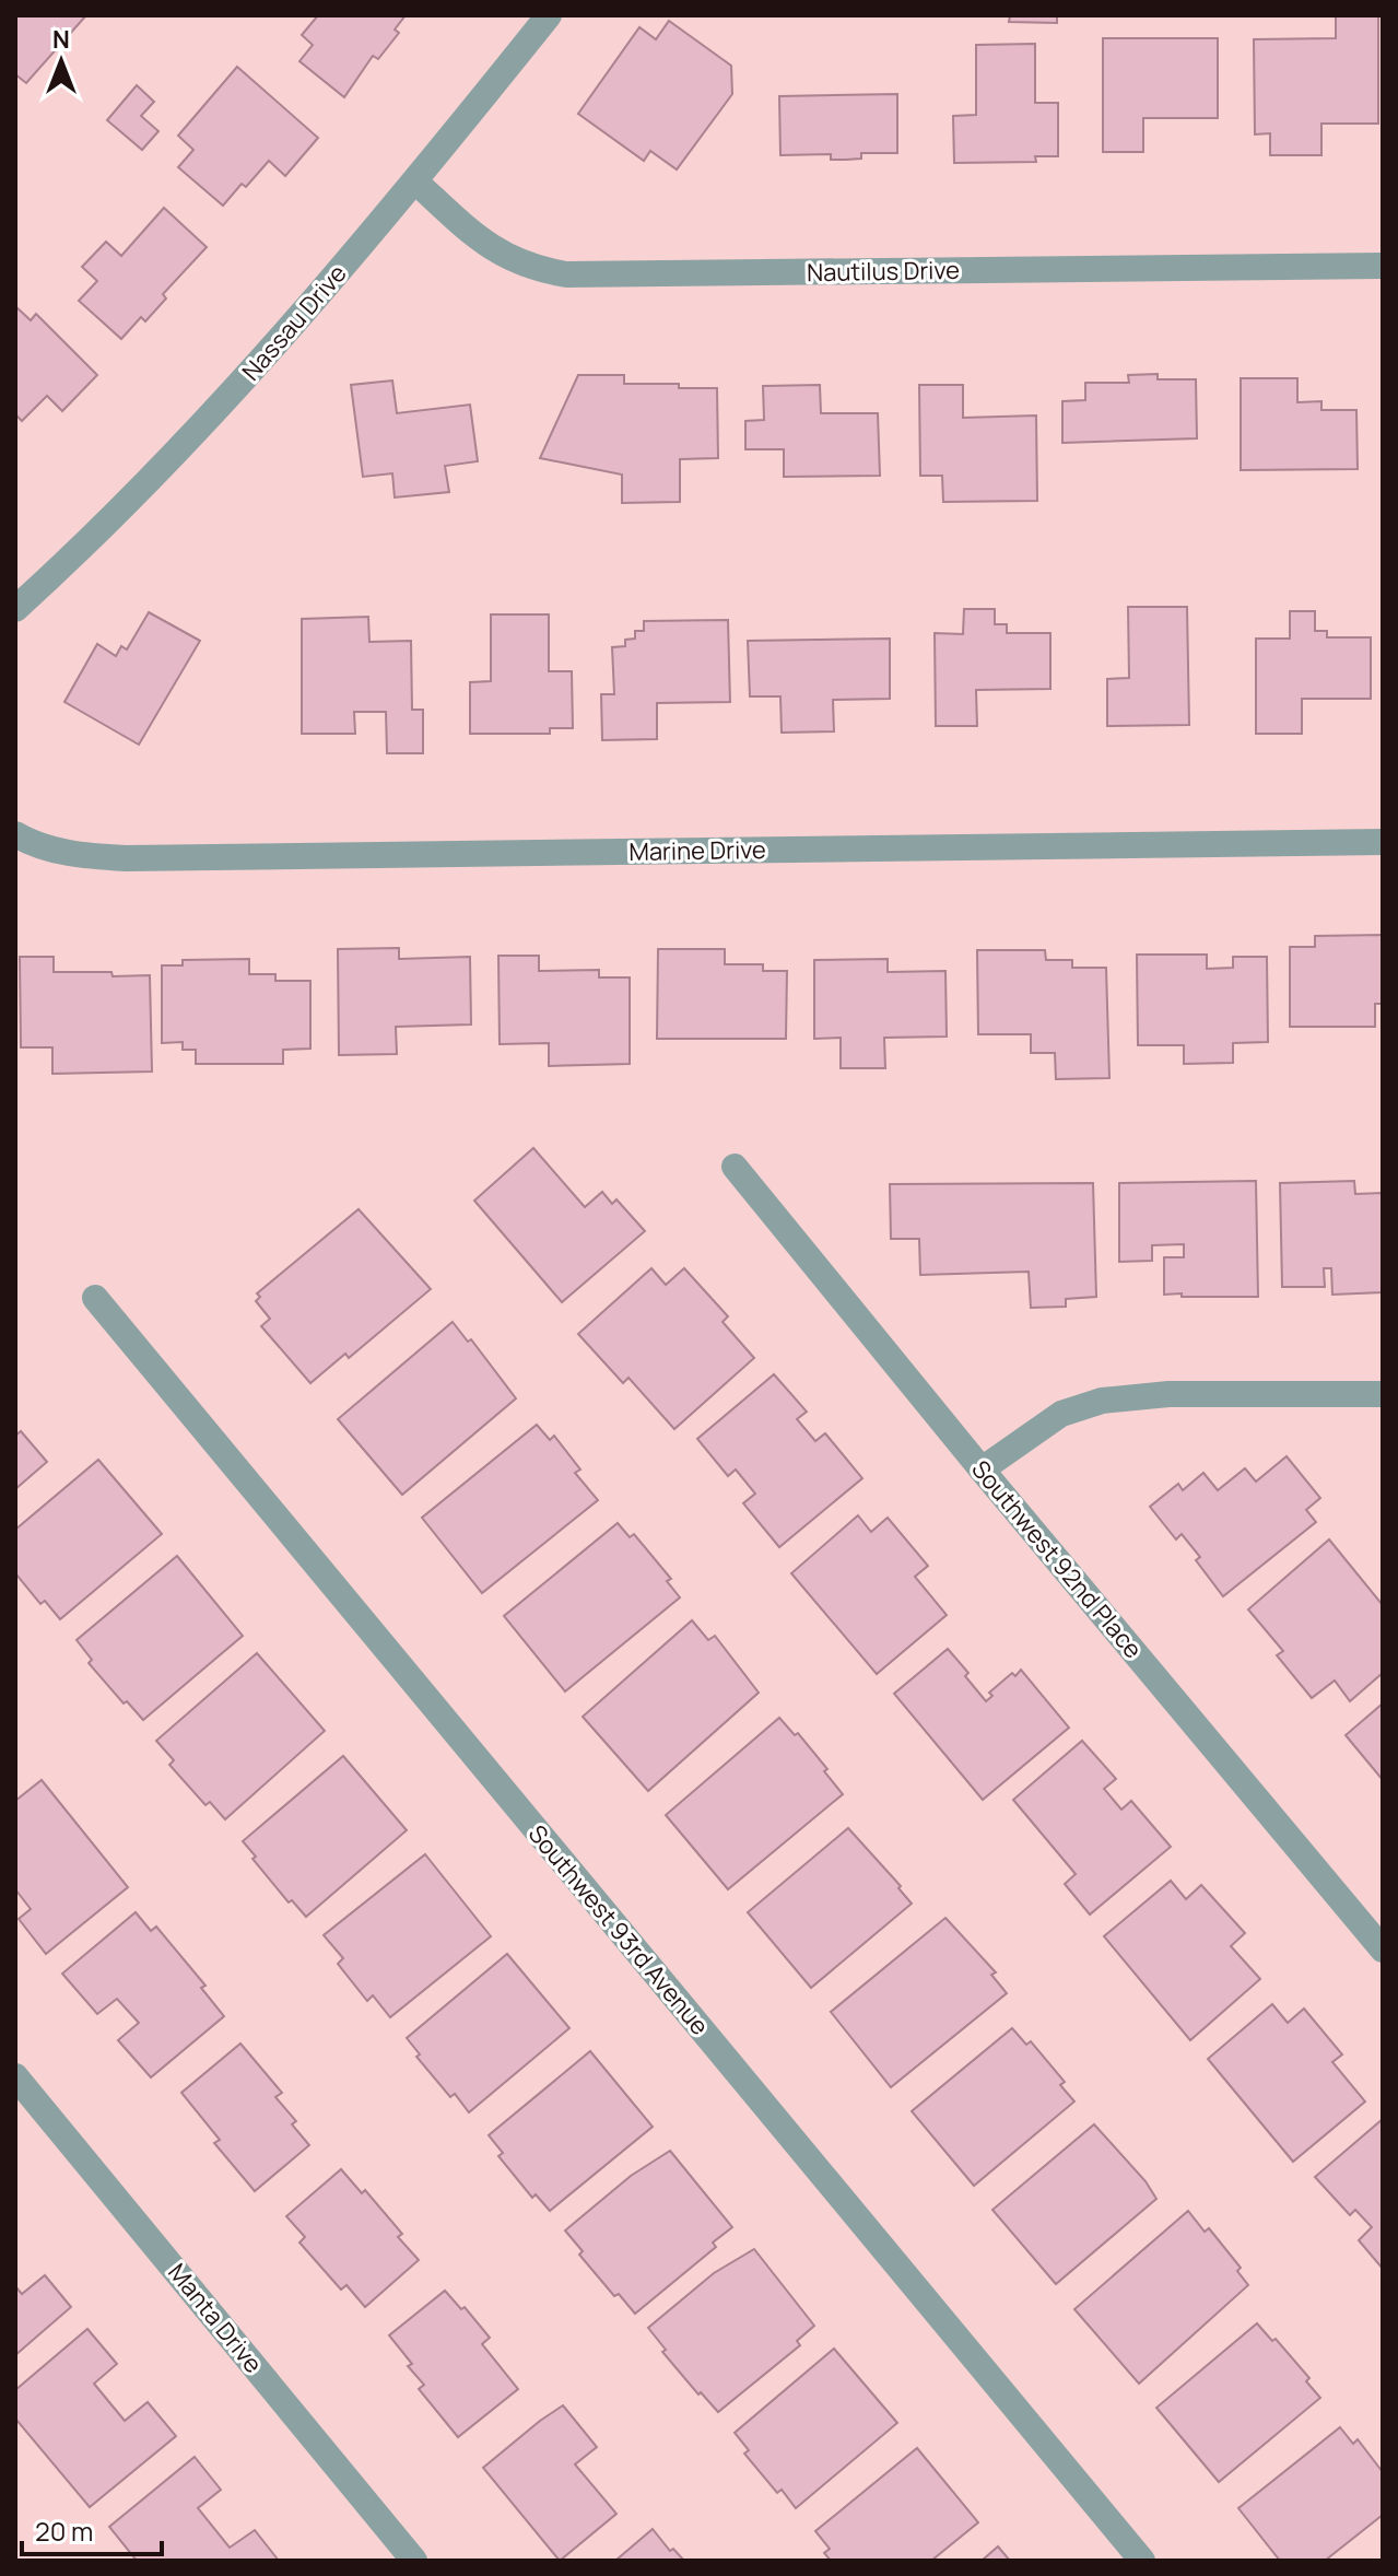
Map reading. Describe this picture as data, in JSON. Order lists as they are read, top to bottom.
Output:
{
  "streets": {
    "street": [
      "Nautilus Drive",
      "Nassau Drive",
      "Marine Drive",
      "Southwest 92nd Place",
      "Southwest 93rd Avenue",
      "Manta Drive"
    ]
  },
  "crossings": [
    ["Nautilus Drive", "Nassau Drive"]
  ],
  "scale_bar": "20 m",
  "north": "top"
}
